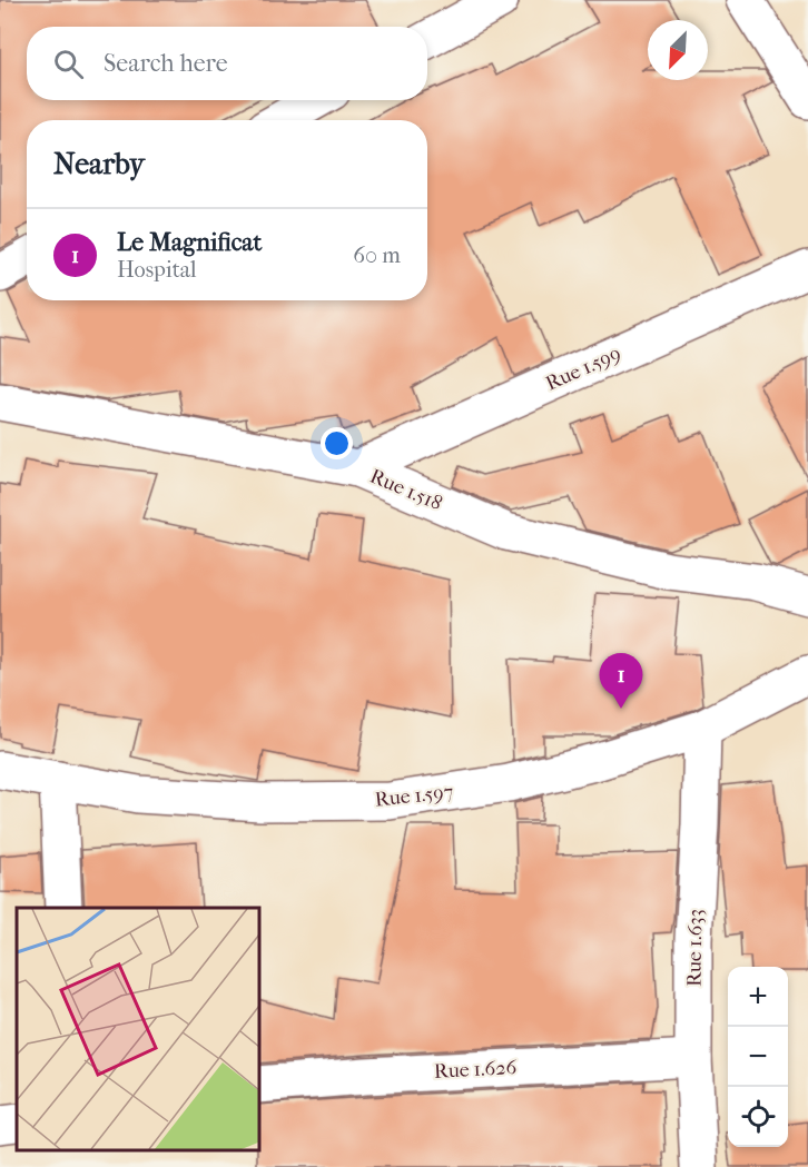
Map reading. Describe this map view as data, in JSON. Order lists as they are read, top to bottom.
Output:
{
  "streets": {
    "street": [
      "Rue 1.599",
      "Rue 1.518",
      "Rue 1.597",
      "Rue 1.633",
      "Rue 1.626"
    ]
  },
  "crossings": [
    ["Rue 1.599", "Rue 1.518"],
    ["Rue 1.597", "Rue 1.633"],
    ["Rue 1.633", "Rue 1.626"]
  ],
  "north": "bottom left",
  "page": {
    "search": "Search here",
    "heading": "Nearby",
    "list": [
      {
        "mark": "1",
        "name": "Le Magnificat",
        "note": "Hospital",
        "value": "60 m"
      }
    ],
    "pins": "1",
    "map_buttons": ["+", "−"]
  }
}
